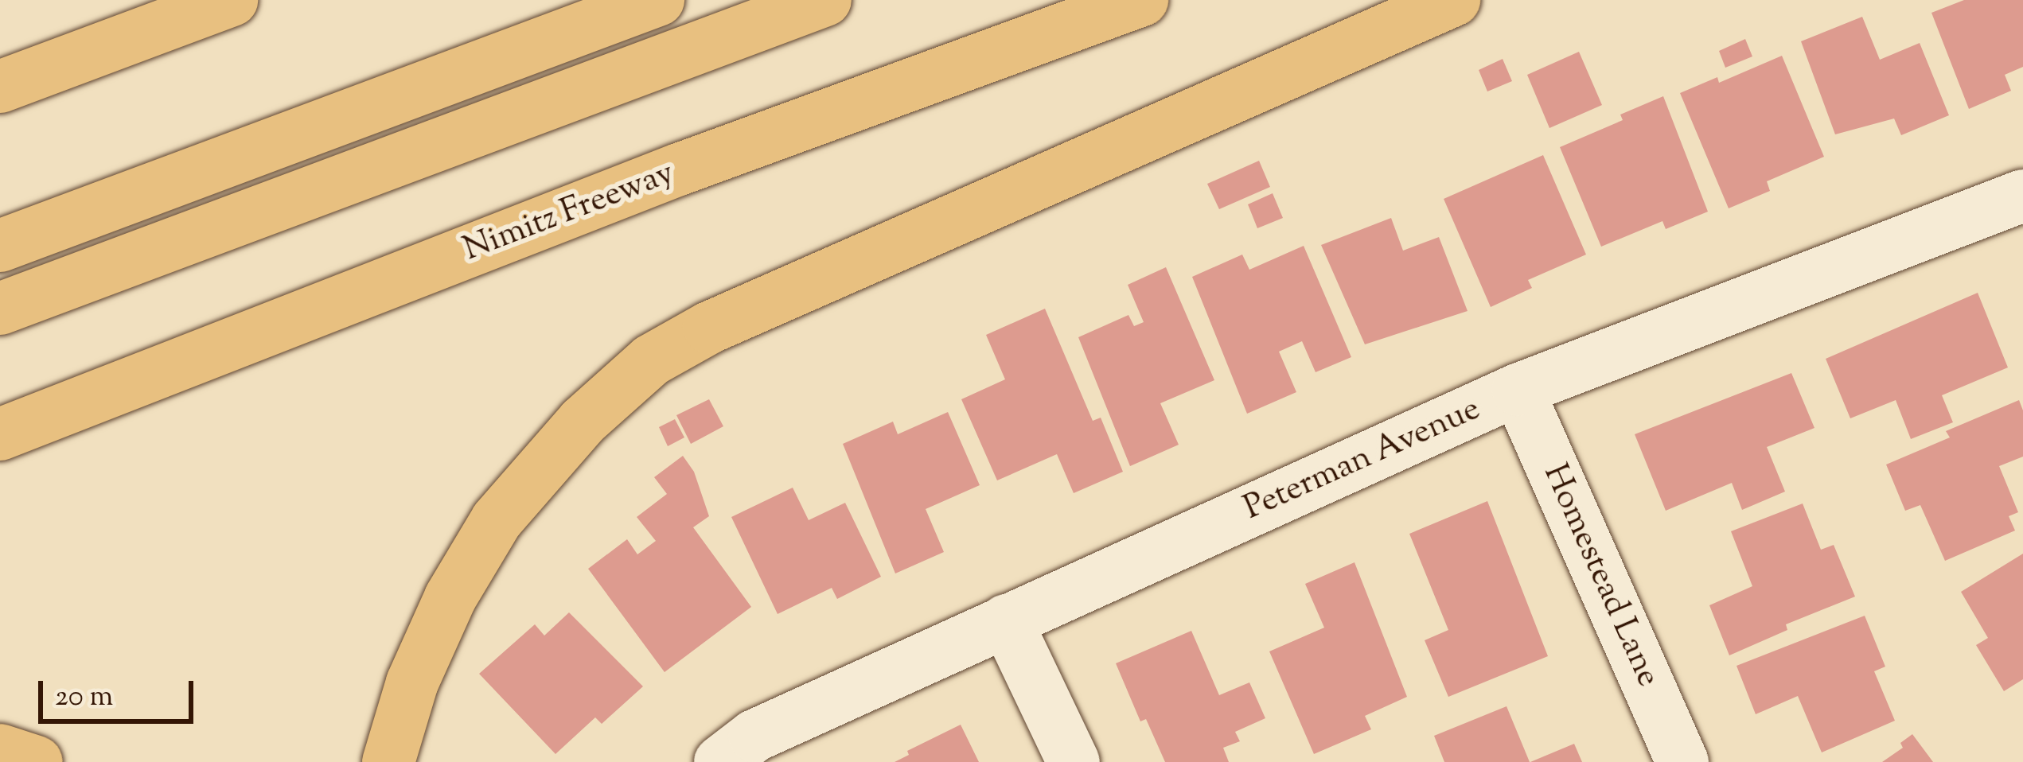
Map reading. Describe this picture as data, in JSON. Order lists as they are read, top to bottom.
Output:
{
  "streets": {
    "highway": ["Nimitz Freeway"],
    "street": ["Peterman Avenue", "Homestead Lane"]
  },
  "crossings": [
    ["Peterman Avenue", "Homestead Lane"]
  ],
  "scale_bar": "20 m"
}
